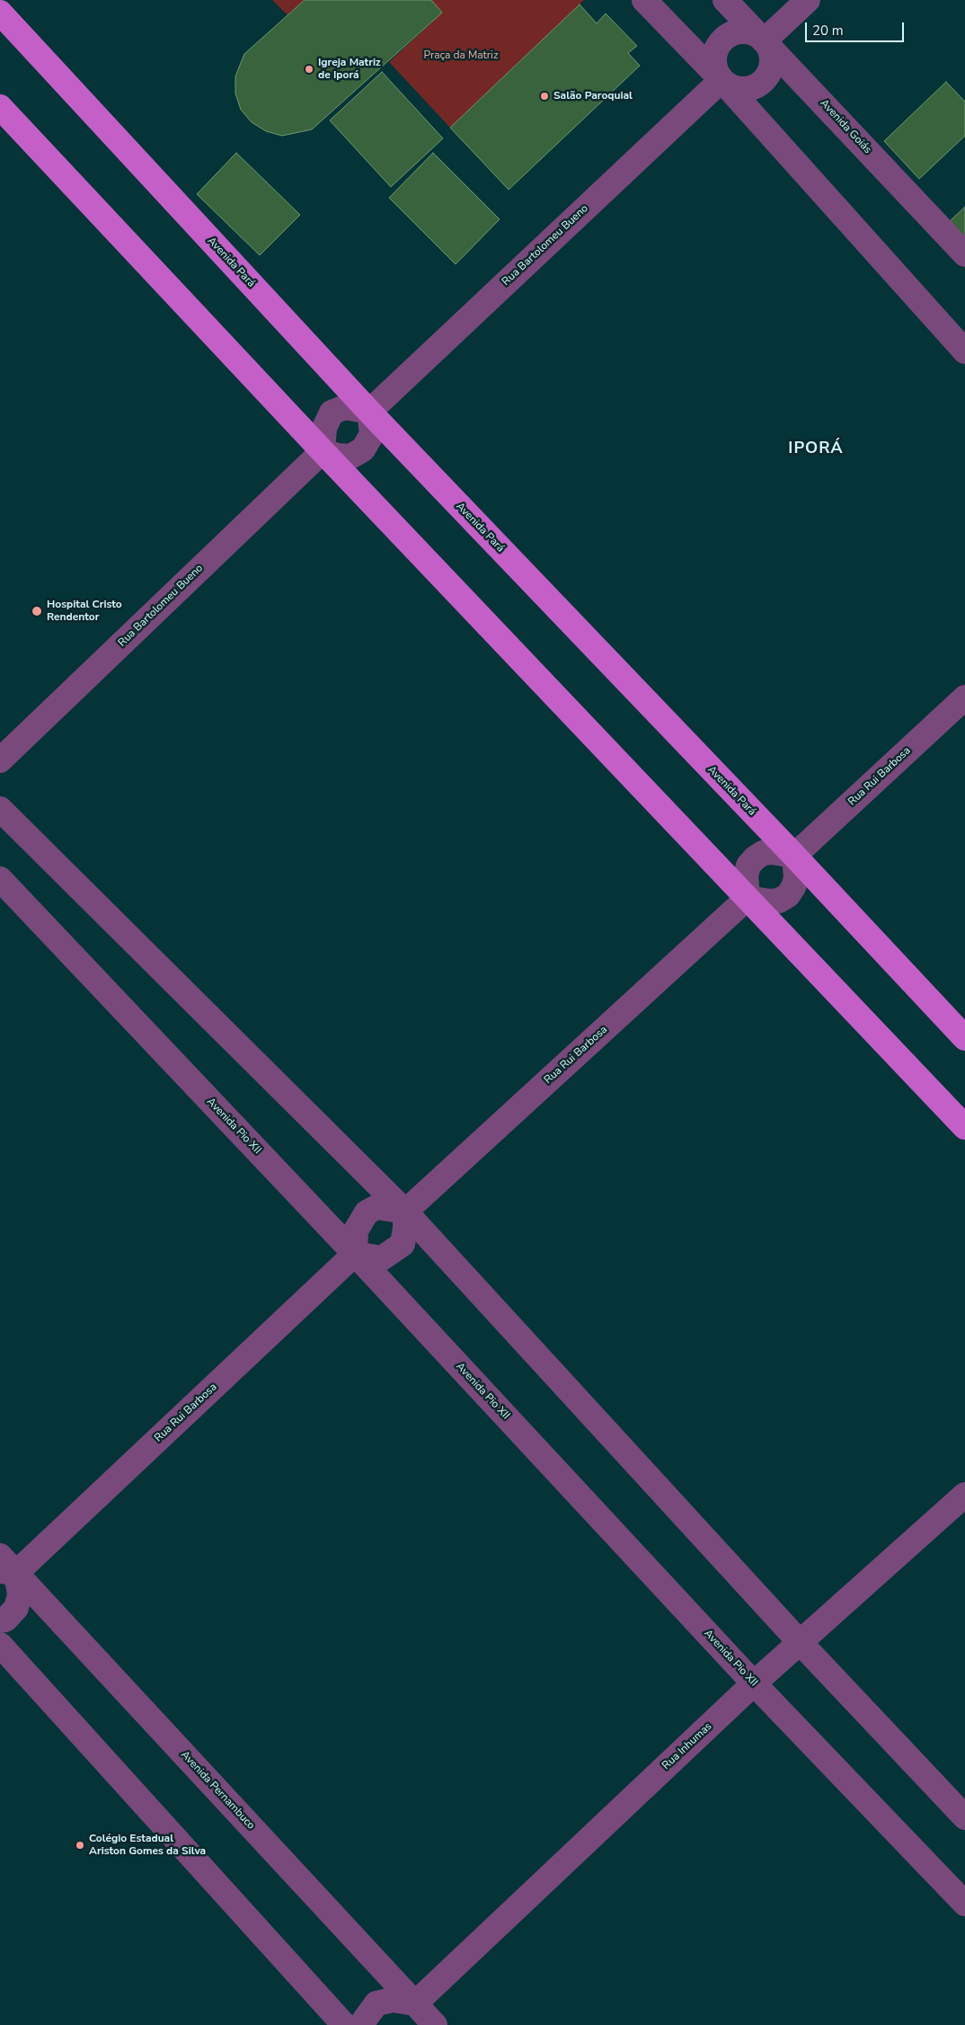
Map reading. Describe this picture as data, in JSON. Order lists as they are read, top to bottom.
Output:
{
  "streets": {
    "main road": ["Avenida Pará"],
    "street": [
      "Avenida Goiás",
      "Rua Bartolomeu Bueno",
      "Rua Rui Barbosa",
      "Avenida Pio XII",
      "Rua Inhumas",
      "Avenida Pernambuco"
    ]
  },
  "crossings": [
    ["Avenida Goiás", "Rua Bartolomeu Bueno"],
    ["Rua Bartolomeu Bueno", "Avenida Pará"],
    ["Avenida Pará", "Rua Rui Barbosa"],
    ["Rua Rui Barbosa", "Avenida Pio XII"],
    ["Rua Rui Barbosa", "Avenida Pernambuco"],
    ["Avenida Pio XII", "Rua Inhumas"],
    ["Rua Inhumas", "Avenida Pernambuco"]
  ],
  "districts": ["IPORÁ"],
  "parks": ["Praça da Matriz"],
  "places": [
    "Igreja Matriz de Iporá",
    "Salão Paroquial",
    "Hospital Cristo Rendentor",
    "Colégio Estadual Ariston Gomes da Silva"
  ],
  "scale_bar": "20 m"
}
